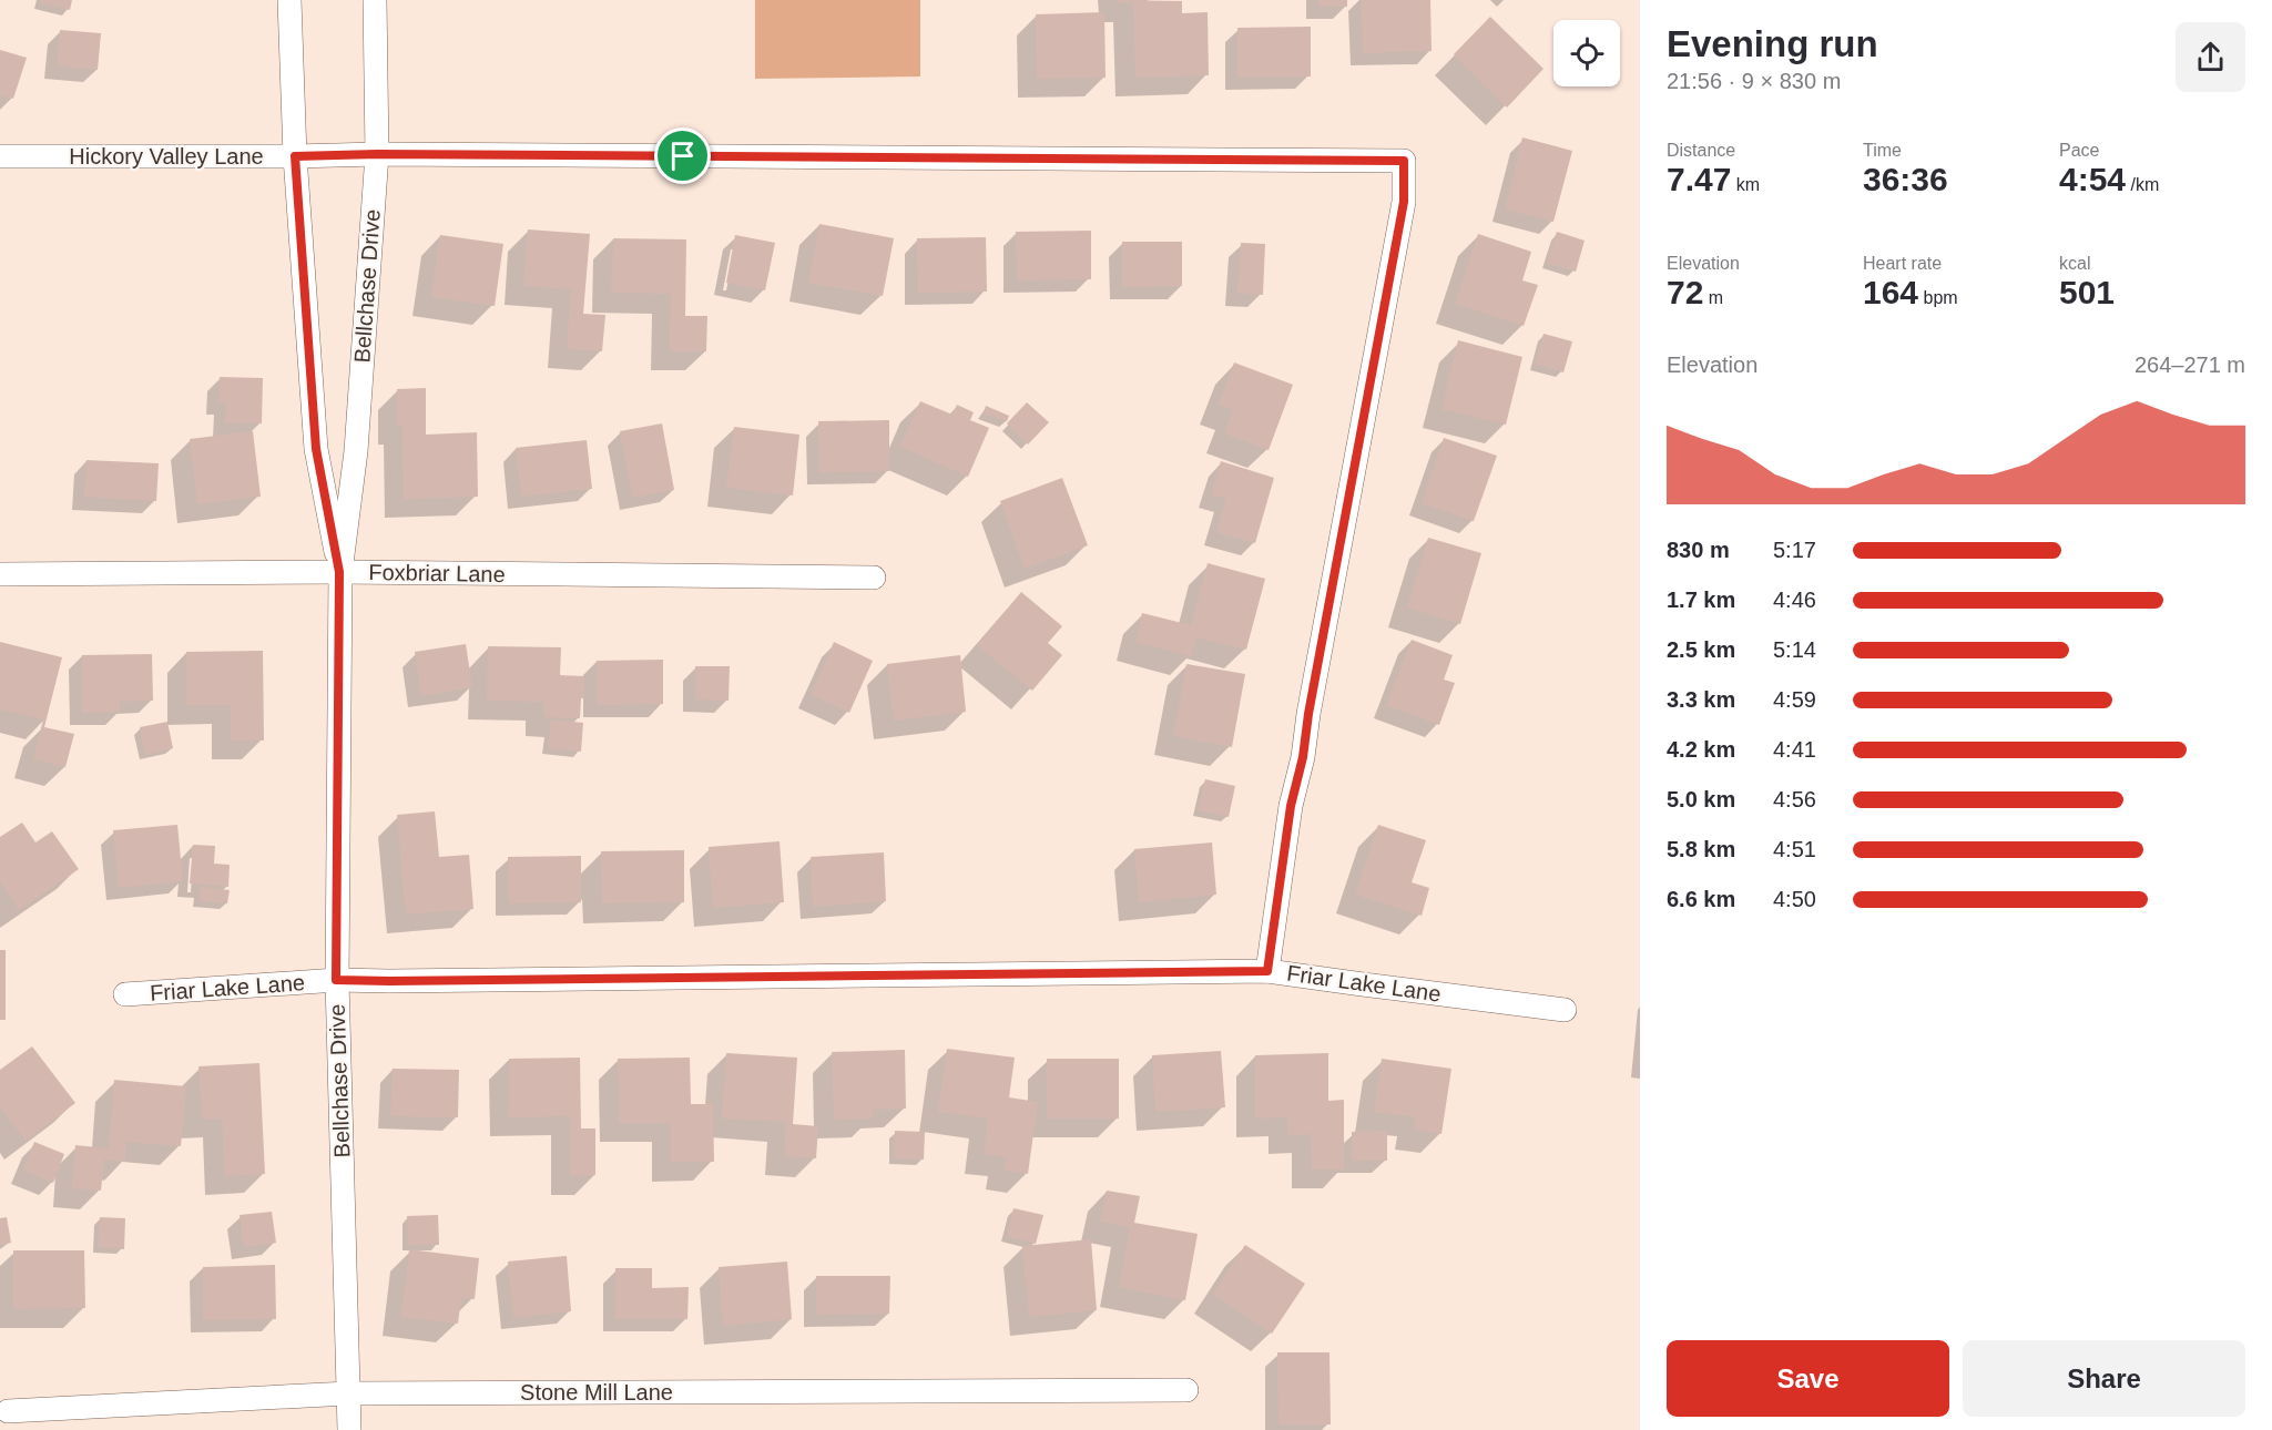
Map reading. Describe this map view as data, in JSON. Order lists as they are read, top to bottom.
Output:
{
  "streets": {
    "street": [
      "Hickory Valley Lane",
      "Bellchase Drive",
      "Foxbriar Lane",
      "Friar Lake Lane",
      "Stone Mill Lane"
    ]
  },
  "crossings": [
    ["Hickory Valley Lane", "Bellchase Drive"],
    ["Hickory Valley Lane", "Friar Lake Lane"],
    ["Bellchase Drive", "Foxbriar Lane"],
    ["Bellchase Drive", "Friar Lake Lane"],
    ["Bellchase Drive", "Stone Mill Lane"]
  ],
  "page": {
    "heading": ["Evening run", "21:56 · 9 × 830 m"],
    "stats": [
      ["Distance", "7.47 km"],
      ["Time", "36:36"],
      ["Pace", "4:54 /km"],
      ["Elevation", "72 m"],
      ["Heart rate", "164 bpm"],
      ["kcal", "501"]
    ],
    "chart": ["Elevation", "264–271 m"],
    "list": [
      {
        "name": "830 m",
        "note": "5:17"
      },
      {
        "name": "1.7 km",
        "note": "4:46"
      },
      {
        "name": "2.5 km",
        "note": "5:14"
      },
      {
        "name": "3.3 km",
        "note": "4:59"
      },
      {
        "name": "4.2 km",
        "note": "4:41"
      },
      {
        "name": "5.0 km",
        "note": "4:56"
      },
      {
        "name": "5.8 km",
        "note": "4:51"
      },
      {
        "name": "6.6 km",
        "note": "4:50"
      }
    ],
    "buttons": ["Save", "Share"]
  }
}
